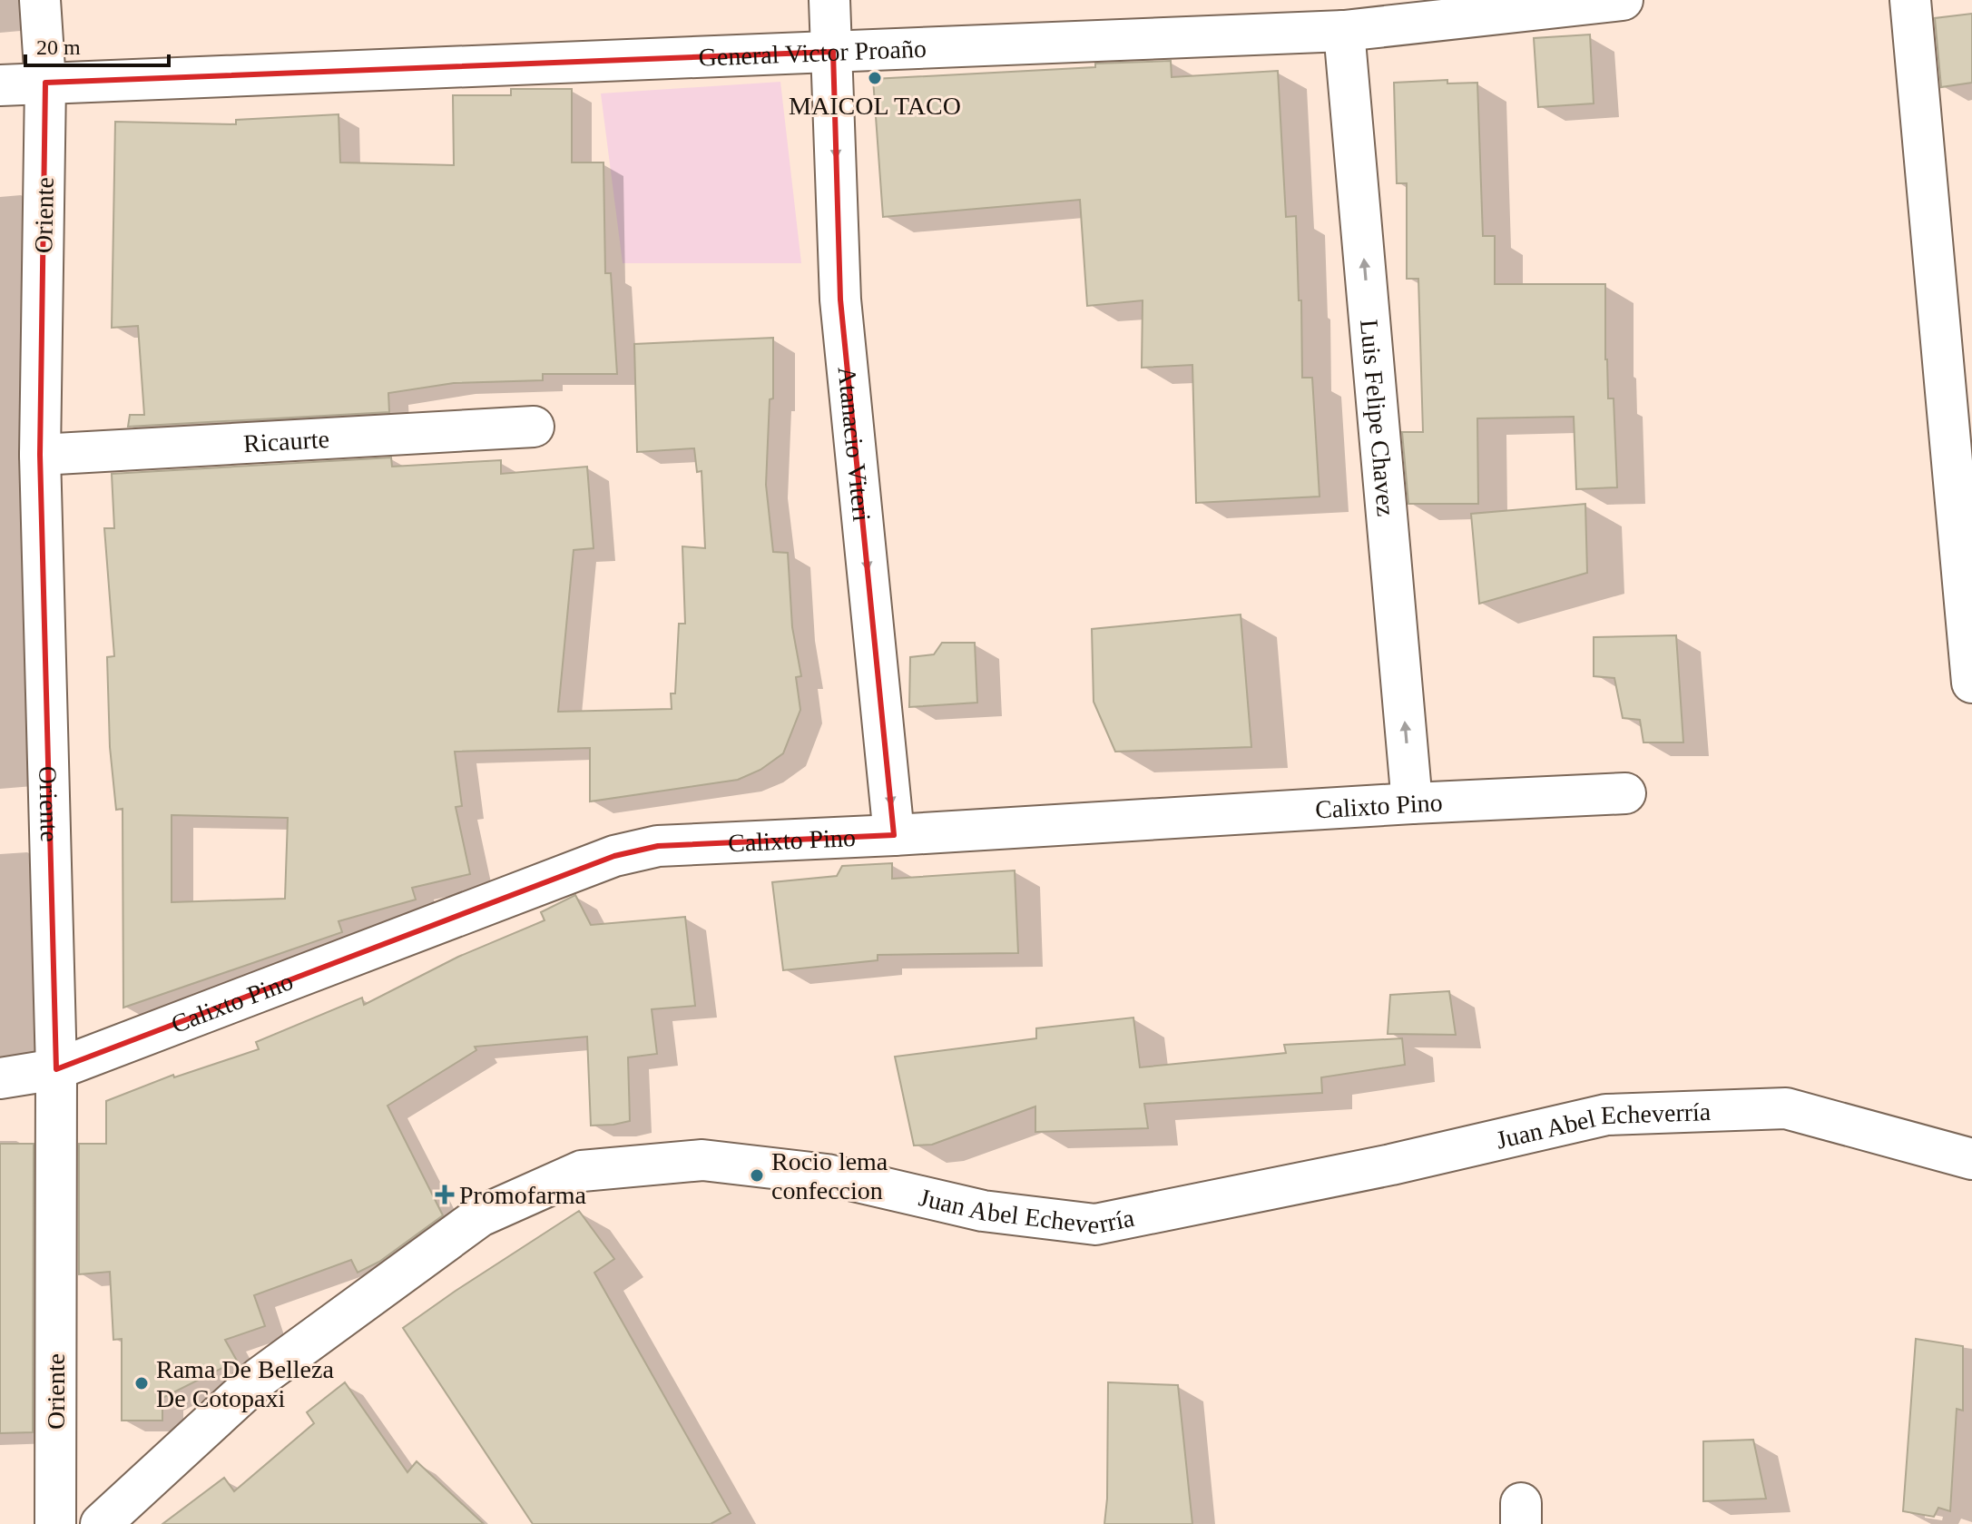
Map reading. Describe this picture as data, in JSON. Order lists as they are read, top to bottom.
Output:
{
  "streets": {
    "street": [
      "General Victor Proaño",
      "Oriente",
      "Luis Felipe Chavez",
      "Ricaurte",
      "Atanacio Viteri",
      "Calixto Pino",
      "Juan Abel Echeverría"
    ]
  },
  "crossings": [
    ["General Victor Proaño", "Oriente"],
    ["General Victor Proaño", "Luis Felipe Chavez"],
    ["General Victor Proaño", "Atanacio Viteri"],
    ["Oriente", "Ricaurte"],
    ["Oriente", "Calixto Pino"],
    ["Luis Felipe Chavez", "Calixto Pino"],
    ["Atanacio Viteri", "Calixto Pino"]
  ],
  "one_way": ["Luis Felipe Chavez", "Atanacio Viteri"],
  "places": {
    "other": ["MAICOL TACO", "Rocio lema confeccion", "Rama De Belleza De Cotopaxi"],
    "health": ["Promofarma"]
  },
  "scale_bar": "20 m"
}
